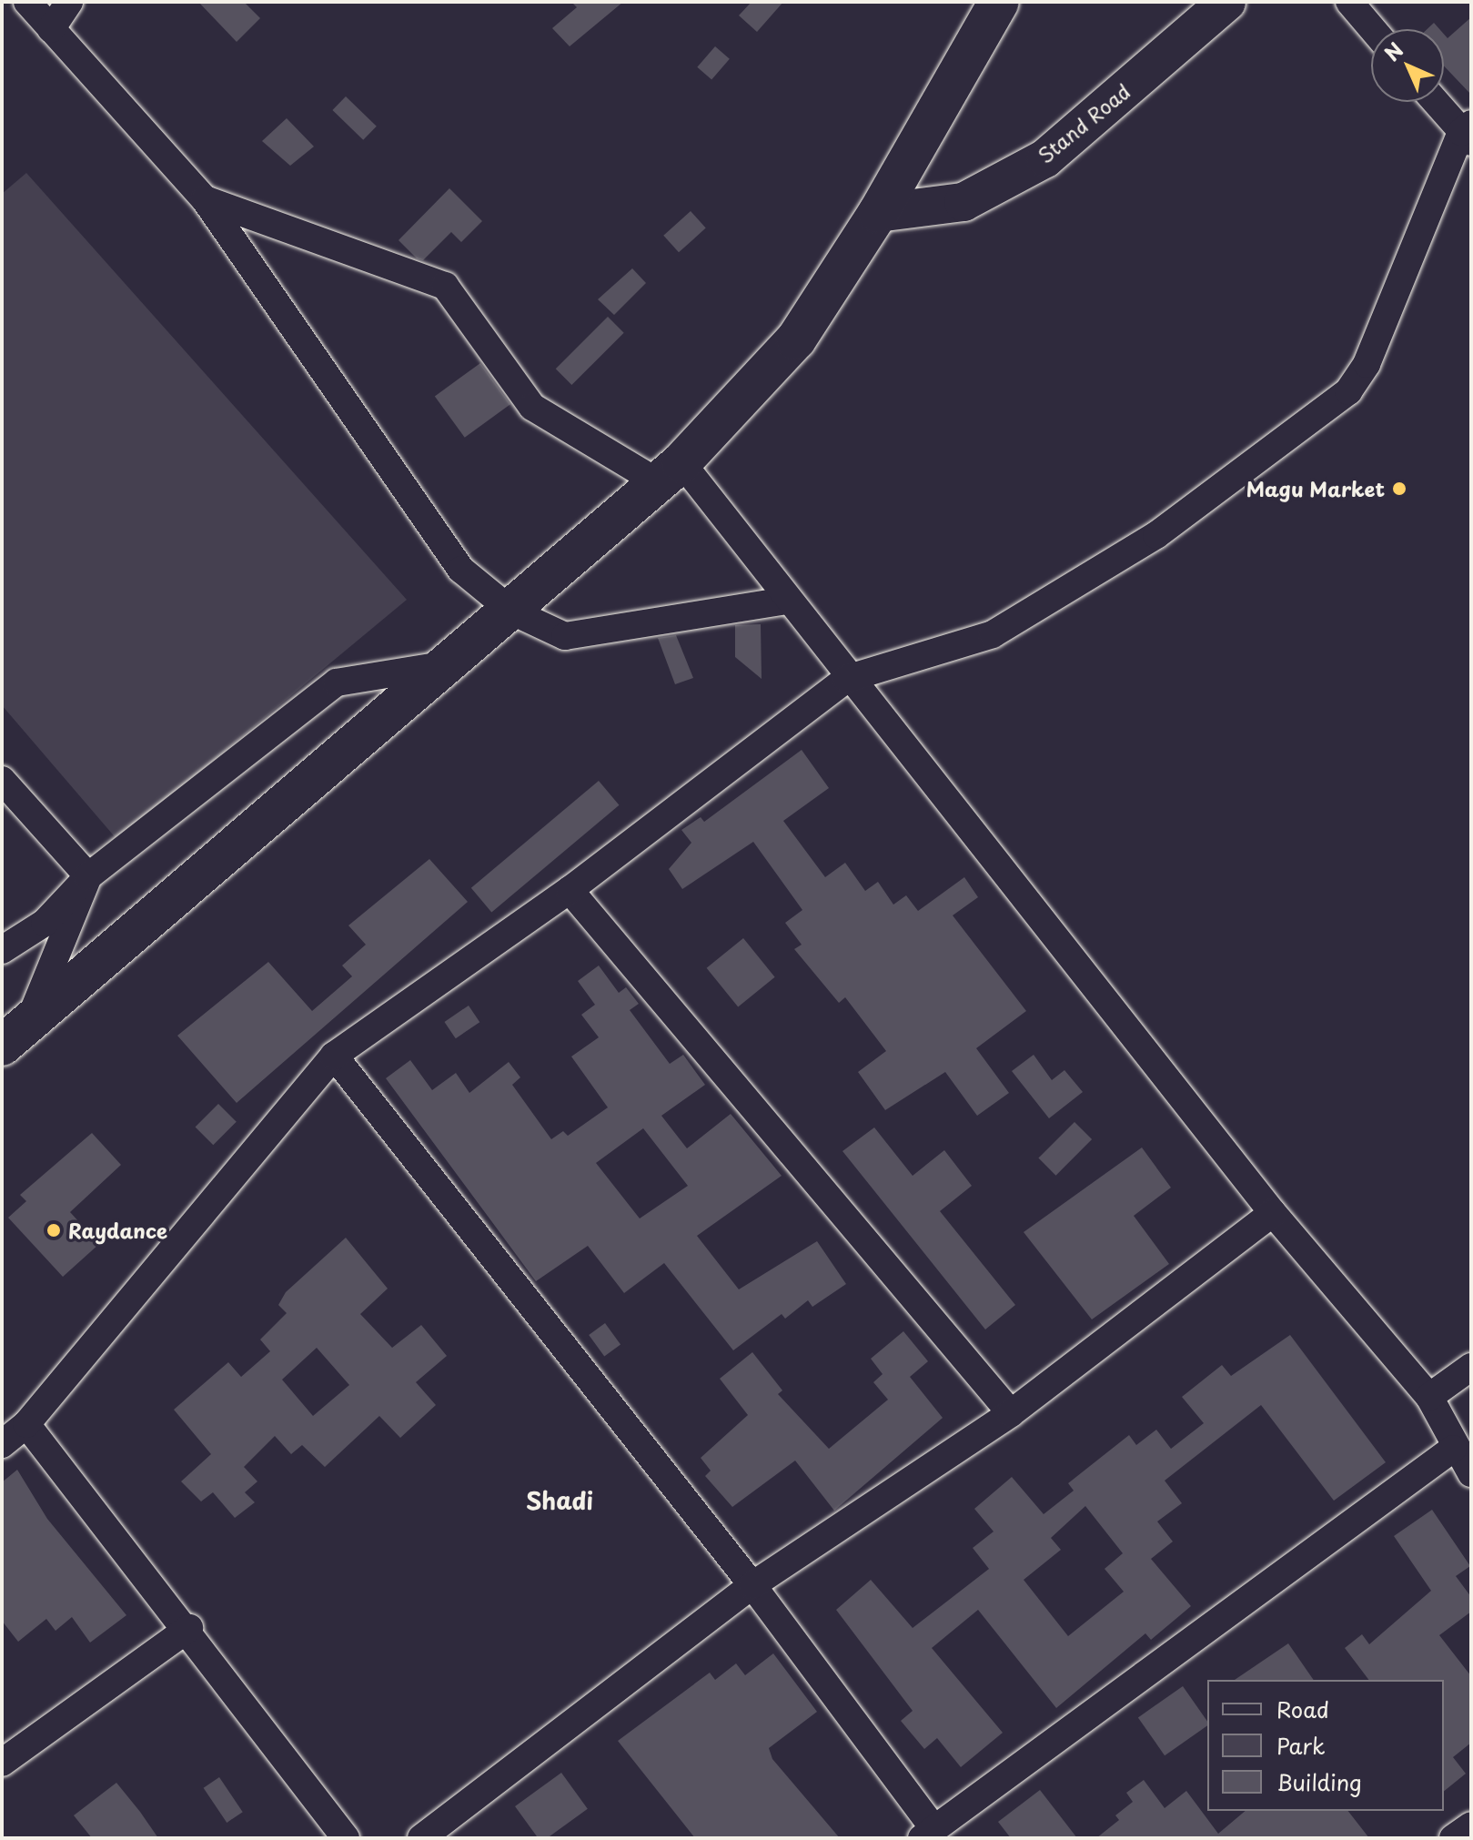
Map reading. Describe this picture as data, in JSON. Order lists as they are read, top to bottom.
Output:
{
  "streets": {
    "main road": ["Stand Road"]
  },
  "districts": ["Shadi"],
  "places": ["Magu Market", "Raydance"],
  "legend": ["Road", "Park", "Building"],
  "north": "top left"
}
